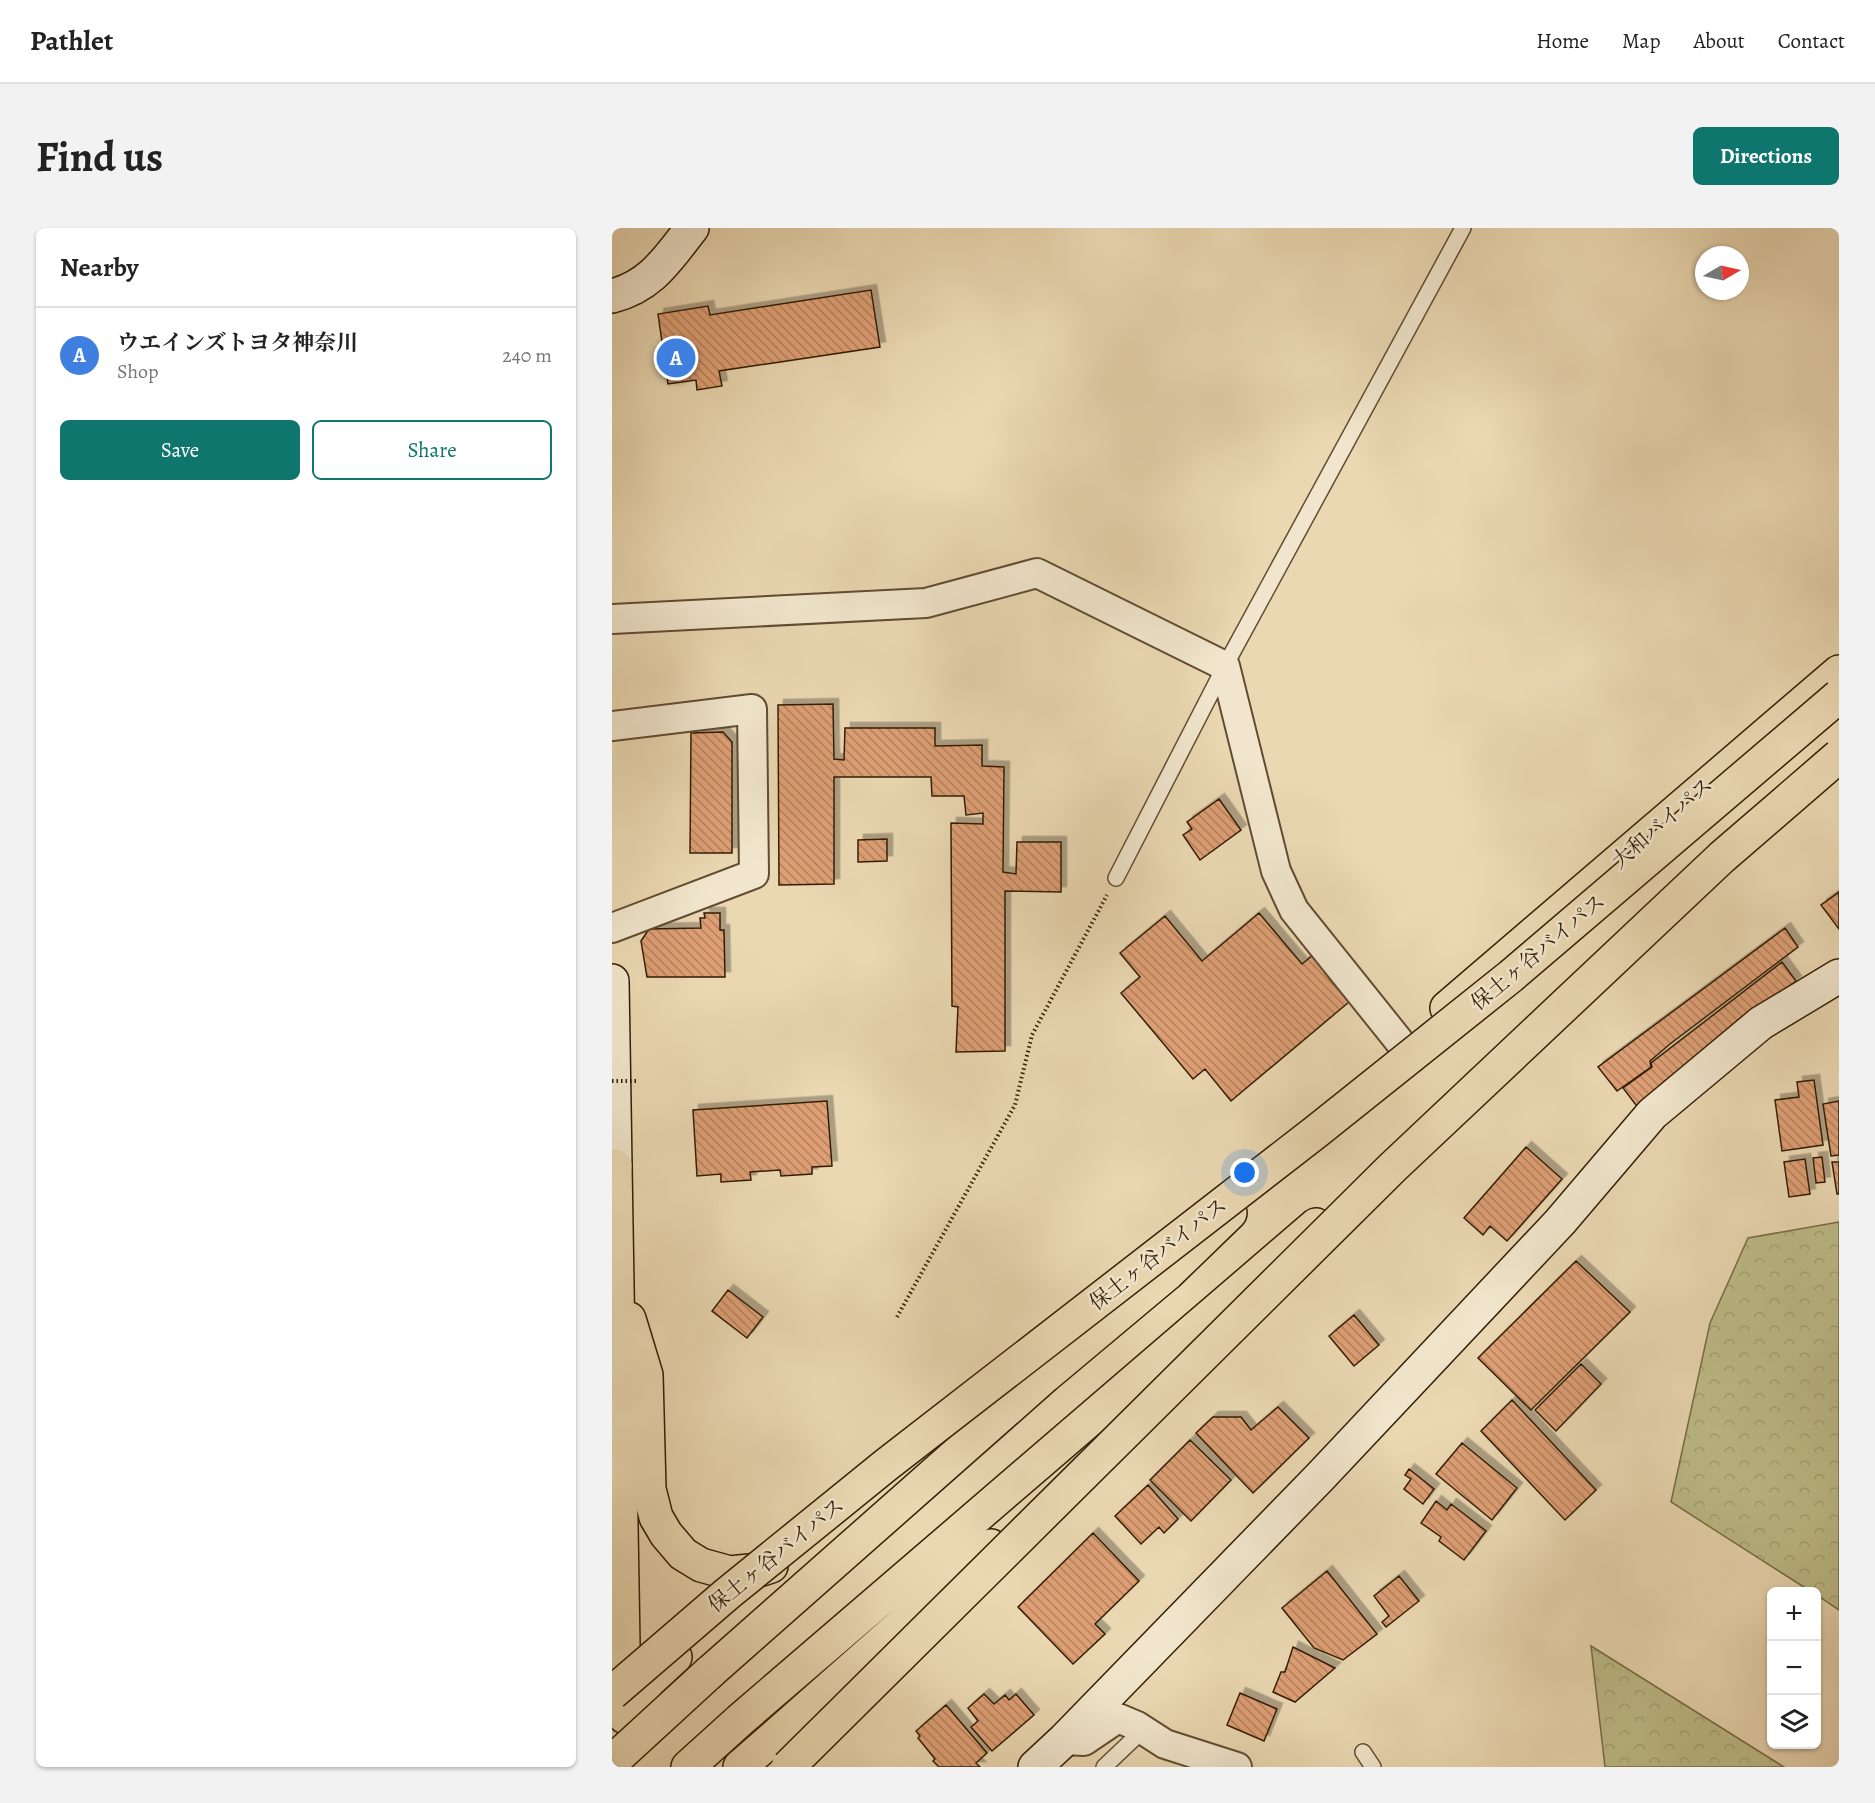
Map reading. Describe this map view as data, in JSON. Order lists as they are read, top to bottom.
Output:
{
  "streets": {
    "highway": ["大和バイパス", "保土ヶ谷バイパス"]
  },
  "north": "right",
  "page": {
    "header": "Pathlet",
    "nav": [
      "Home",
      "Map",
      "About",
      "Contact"
    ],
    "buttons": [
      "Directions",
      ["Save", "Share"]
    ],
    "title": "Find us",
    "heading": "Nearby",
    "list": [
      {
        "mark": "A",
        "name": "ウエインズトヨタ神奈川",
        "note": "Shop",
        "value": "240 m"
      }
    ],
    "pins": "A",
    "map_buttons": ["+", "−"]
  }
}
